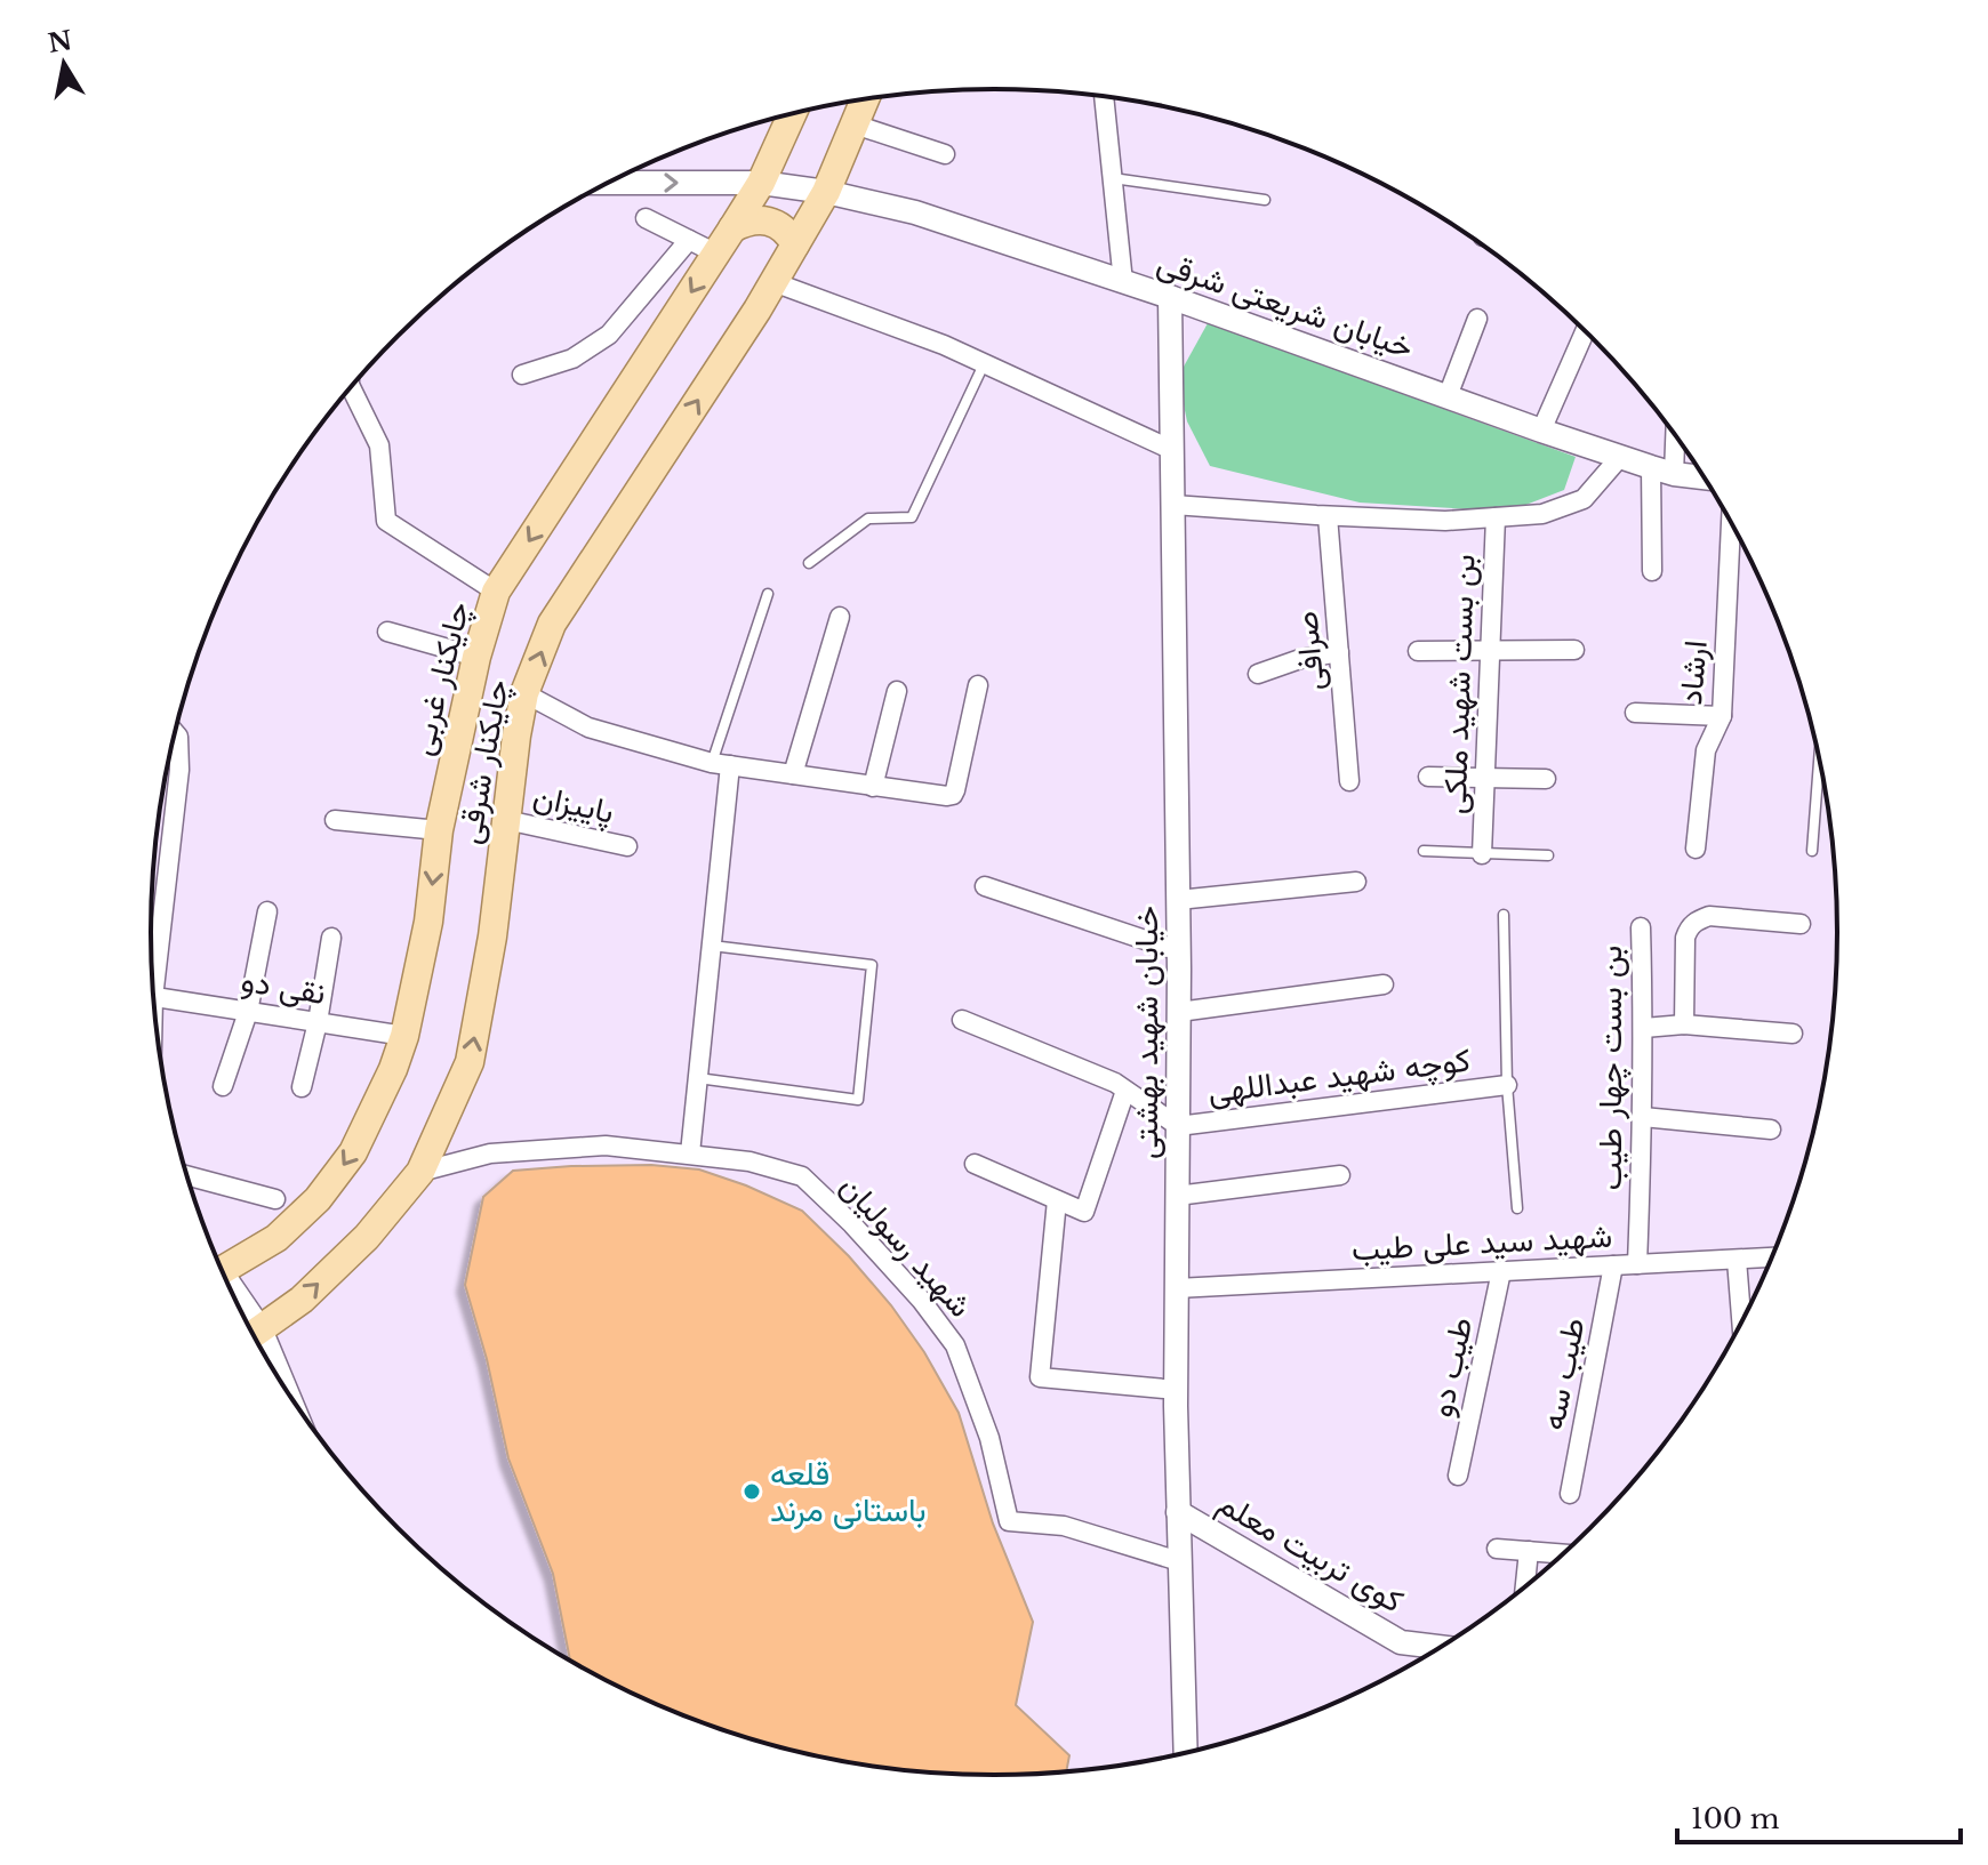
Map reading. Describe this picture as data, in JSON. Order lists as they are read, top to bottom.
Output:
{
  "streets": {
    "main road": ["چایکنار غربی", "چایکنار شرقی"],
    "street": [
      "خیابان شریعتی شرقی",
      "صرافی",
      "ارشاد",
      "بن بست شهید ملکی",
      "پاییزان",
      "نقی دو",
      "خیابان شهید بهشتی",
      "بن بست چهار طیب",
      "کوچه شهید عبداللهی",
      "شهید سید علی طیب",
      "شهید رسولیان",
      "طیب دو",
      "طیب سه",
      "کوی تربیت معلم"
    ]
  },
  "crossings": [
    ["خیابان شریعتی شرقی", "چایکنار غربی"],
    ["خیابان شریعتی شرقی", "چایکنار شرقی"],
    ["خیابان شریعتی شرقی", "خیابان شهید بهشتی"],
    ["چایکنار غربی", "نقی دو"],
    ["چایکنار شرقی", "پاییزان"],
    ["چایکنار شرقی", "شهید رسولیان"],
    ["خیابان شهید بهشتی", "کوچه شهید عبداللهی"],
    ["خیابان شهید بهشتی", "شهید سید علی طیب"],
    ["خیابان شهید بهشتی", "شهید رسولیان"],
    ["خیابان شهید بهشتی", "کوی تربیت معلم"],
    ["بن بست چهار طیب", "شهید سید علی طیب"],
    ["شهید سید علی طیب", "طیب دو"],
    ["شهید سید علی طیب", "طیب سه"]
  ],
  "one_way": ["چایکنار غربی", "چایکنار شرقی"],
  "places": ["قلعه باستانی مرند"],
  "scale_bar": "100 m",
  "north": "top"
}
